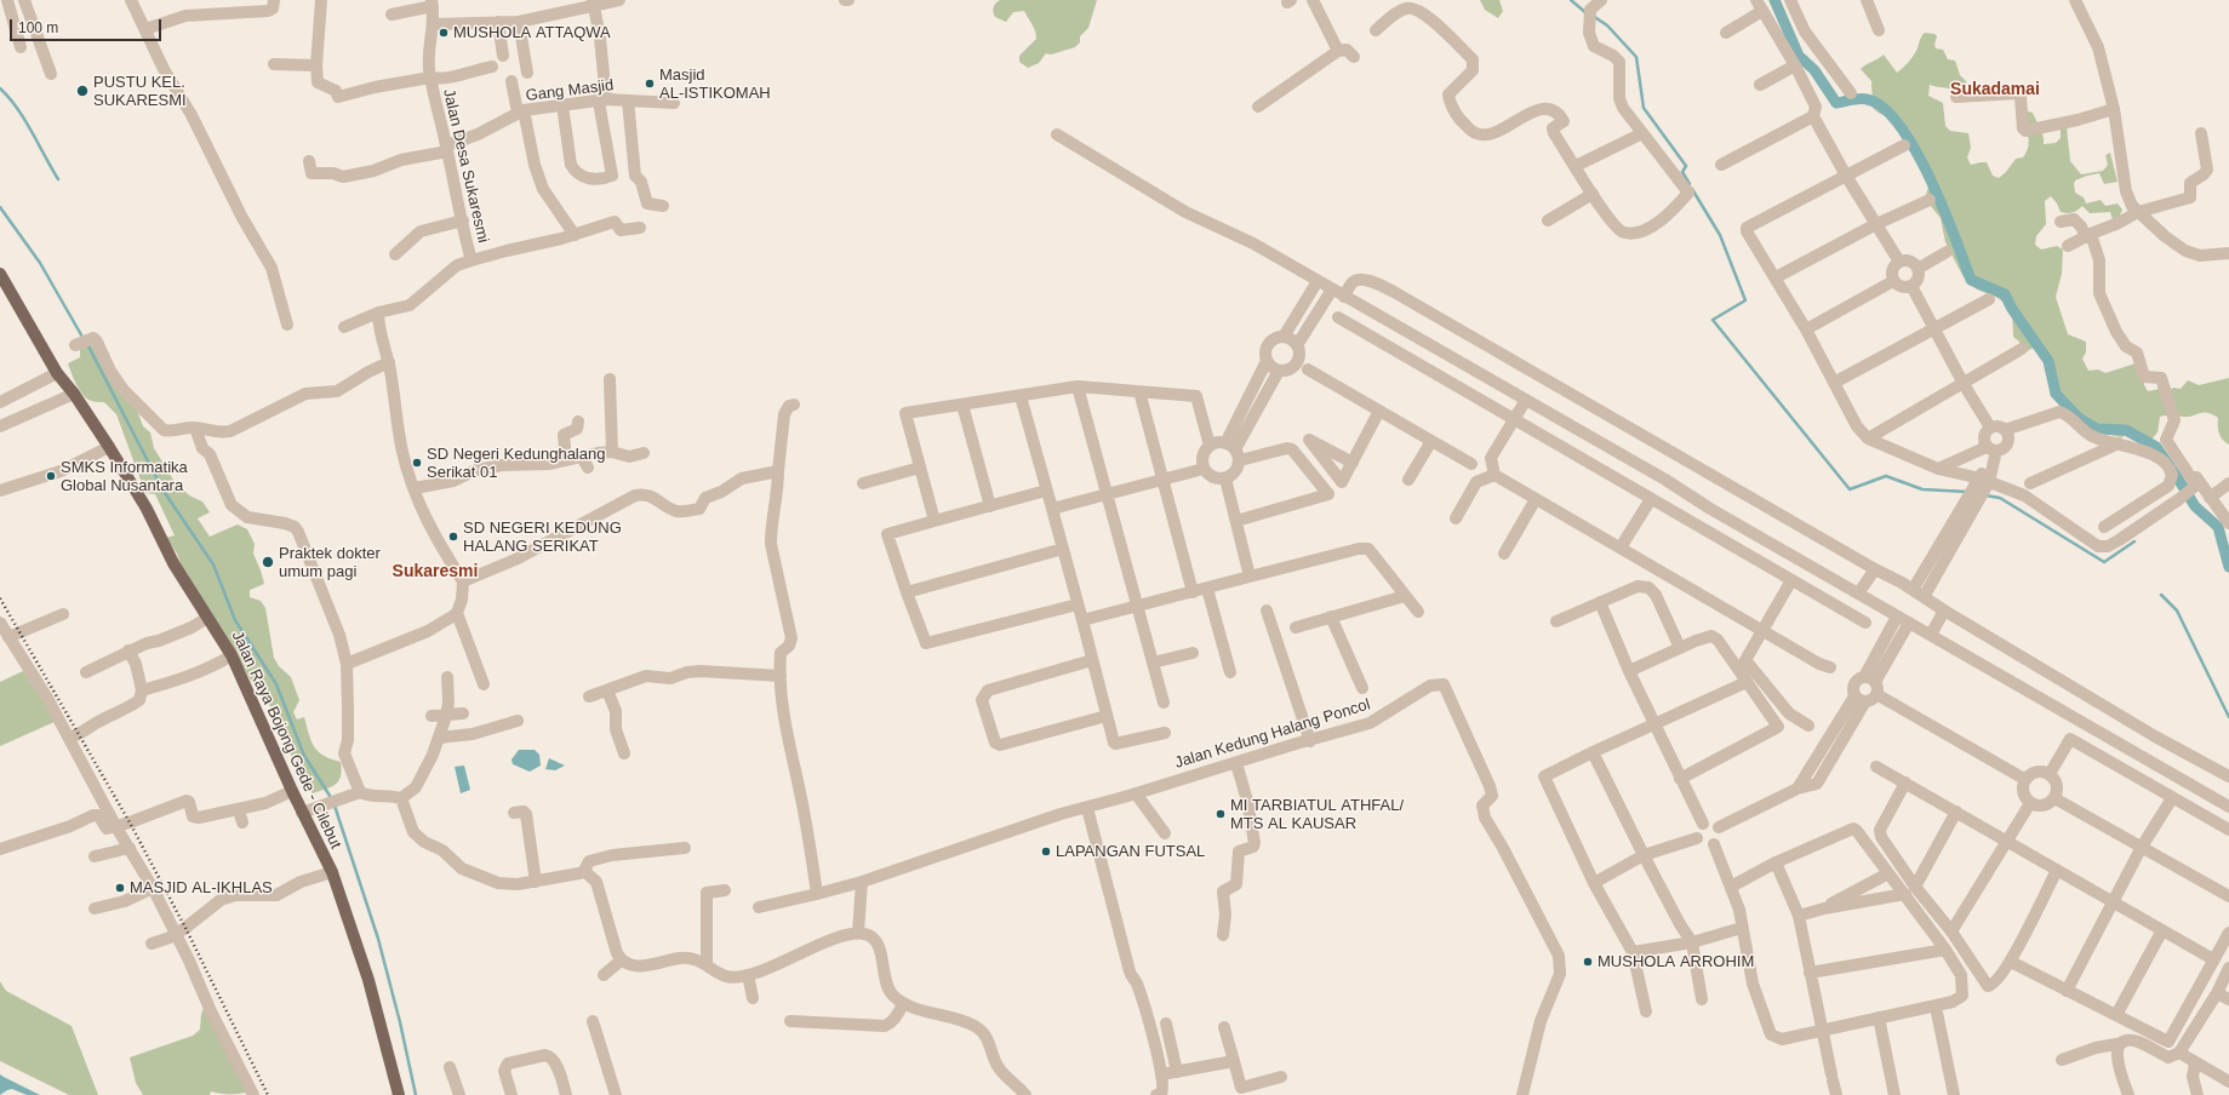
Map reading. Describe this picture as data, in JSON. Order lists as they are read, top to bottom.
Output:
{
  "streets": {
    "main road": ["Jalan Raya Bojong Gede - Cilebut"],
    "street": ["Gang Masjid", "Jalan Desa Sukaresmi", "Jalan Kedung Halang Poncol"]
  },
  "crossings": [
    ["Gang Masjid", "Jalan Desa Sukaresmi"]
  ],
  "districts": ["Sukadamai", "Sukaresmi"],
  "places": [
    "MUSHOLA ATTAQWA",
    "Masjid AL-ISTIKOMAH",
    "PUSTU KEL. SUKARESMI",
    "SD Negeri Kedunghalang Serikat 01",
    "SMKS Informatika Global Nusantara",
    "SD NEGERI KEDUNG HALANG SERIKAT",
    "Praktek dokter umum pagi",
    "MI TARBIATUL ATHFAL/ MTS AL KAUSAR",
    "LAPANGAN FUTSAL",
    "MASJID AL-IKHLAS",
    "MUSHOLA ARROHIM"
  ],
  "scale_bar": "100 m"
}
